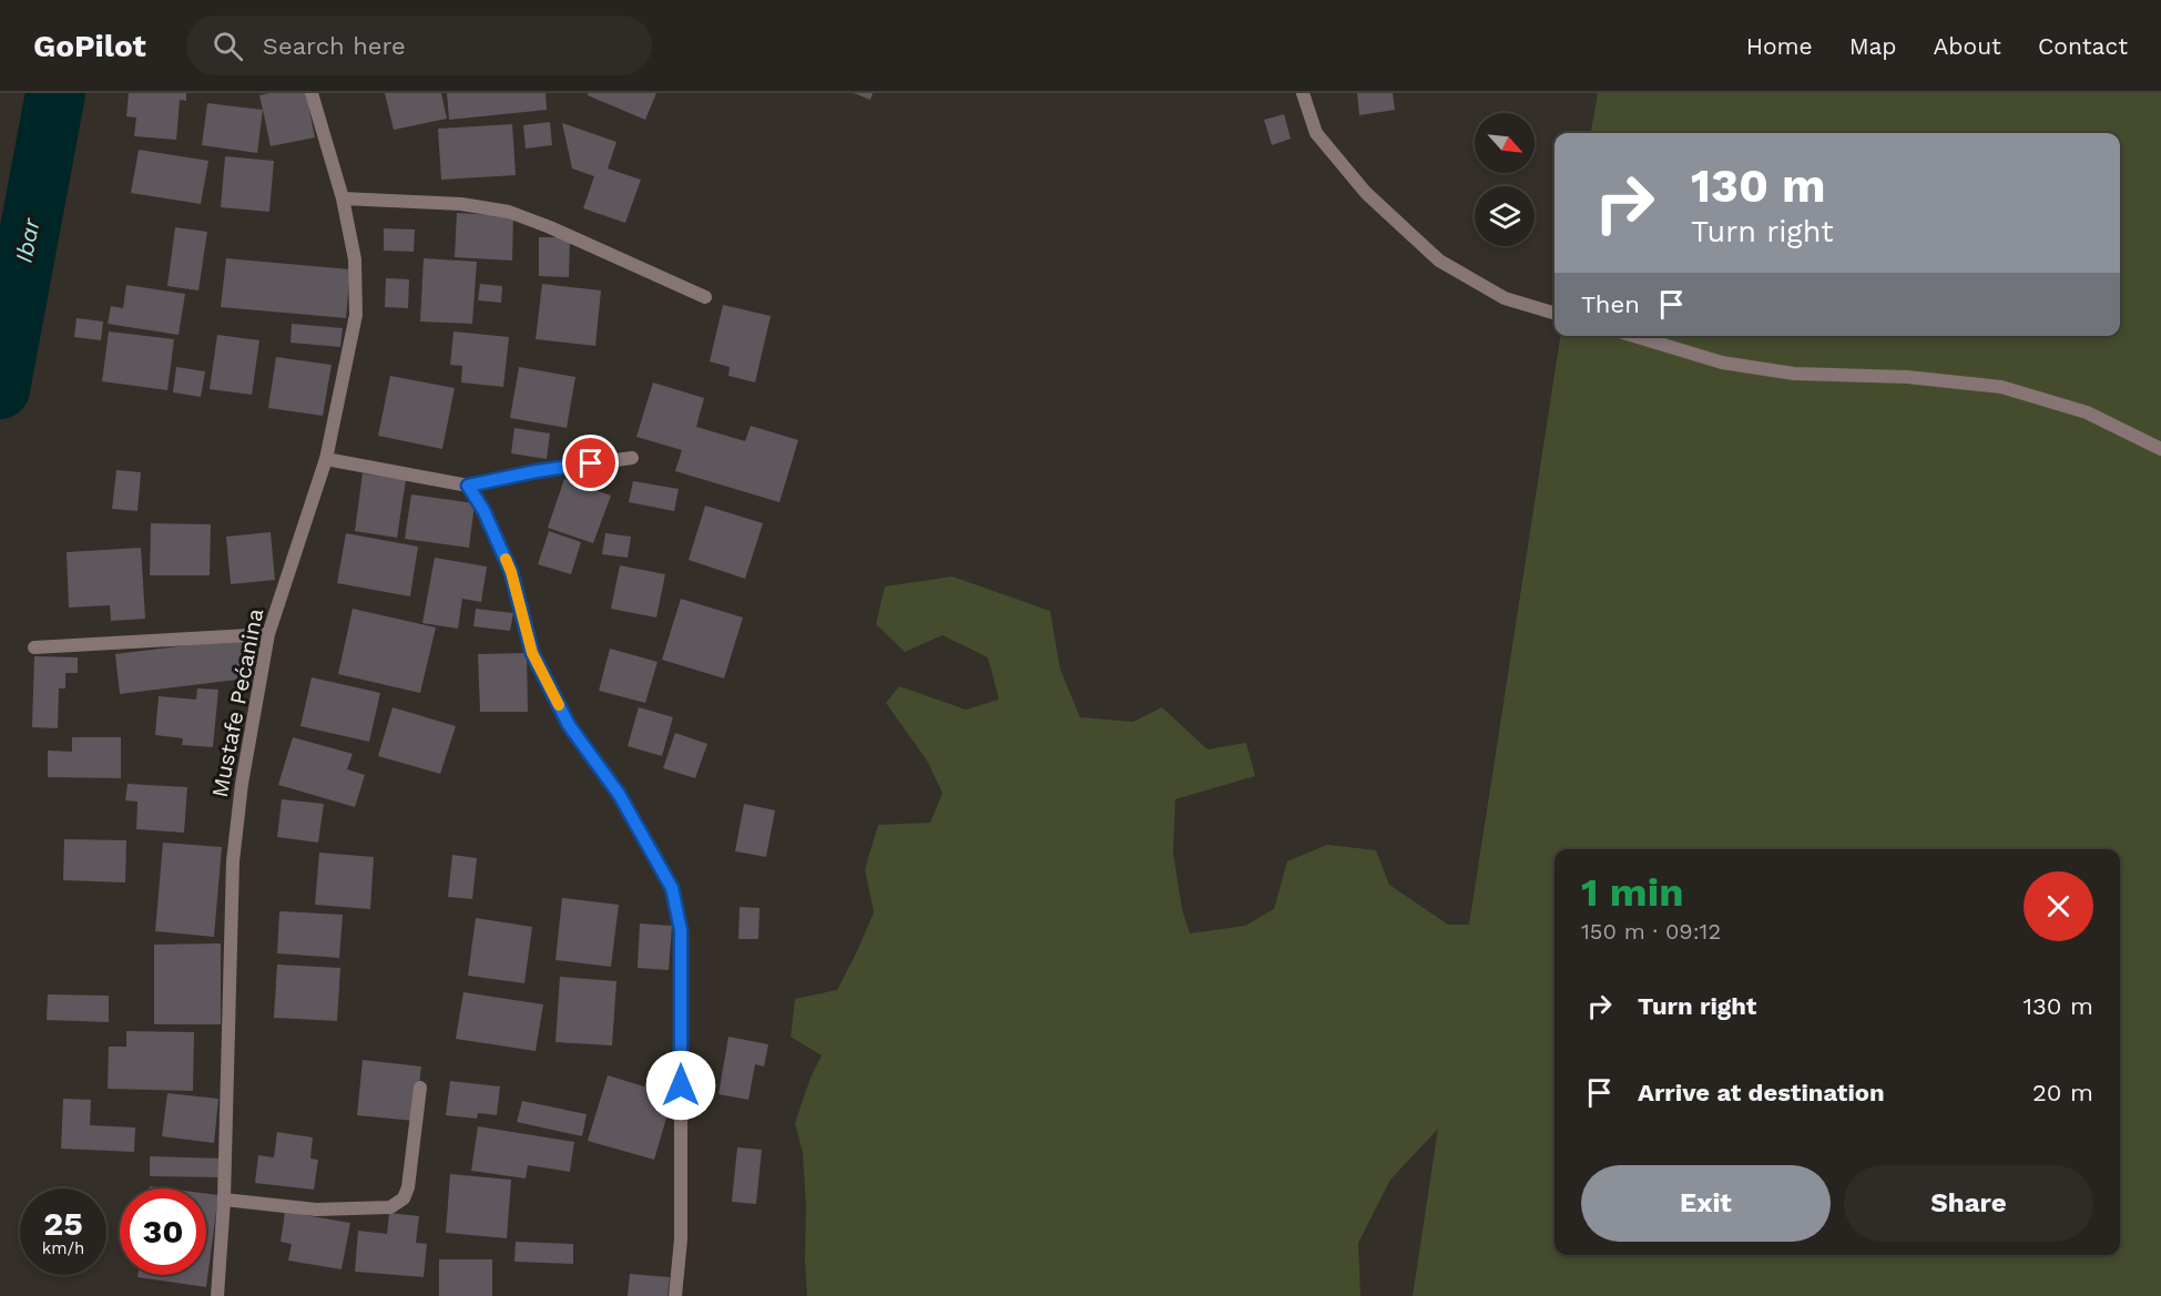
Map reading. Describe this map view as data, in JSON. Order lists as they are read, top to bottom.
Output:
{
  "streets": {
    "street": ["Mustafe Pećanina"]
  },
  "water": ["Ibar"],
  "north": "bottom right",
  "page": {
    "header": "GoPilot",
    "search": "Search here",
    "nav": [
      "Home",
      "Map",
      "About",
      "Contact"
    ],
    "turn": ["130 m", "Turn right"],
    "then": "Then",
    "heading": ["1 min", "150 m · 09:12"],
    "list": [
      {
        "name": "Turn right",
        "value": "130 m"
      },
      {
        "name": "Arrive at destination",
        "value": "20 m"
      }
    ],
    "buttons": ["Exit", "Share"],
    "speed": "25 km/h",
    "limit": "30"
  }
}
